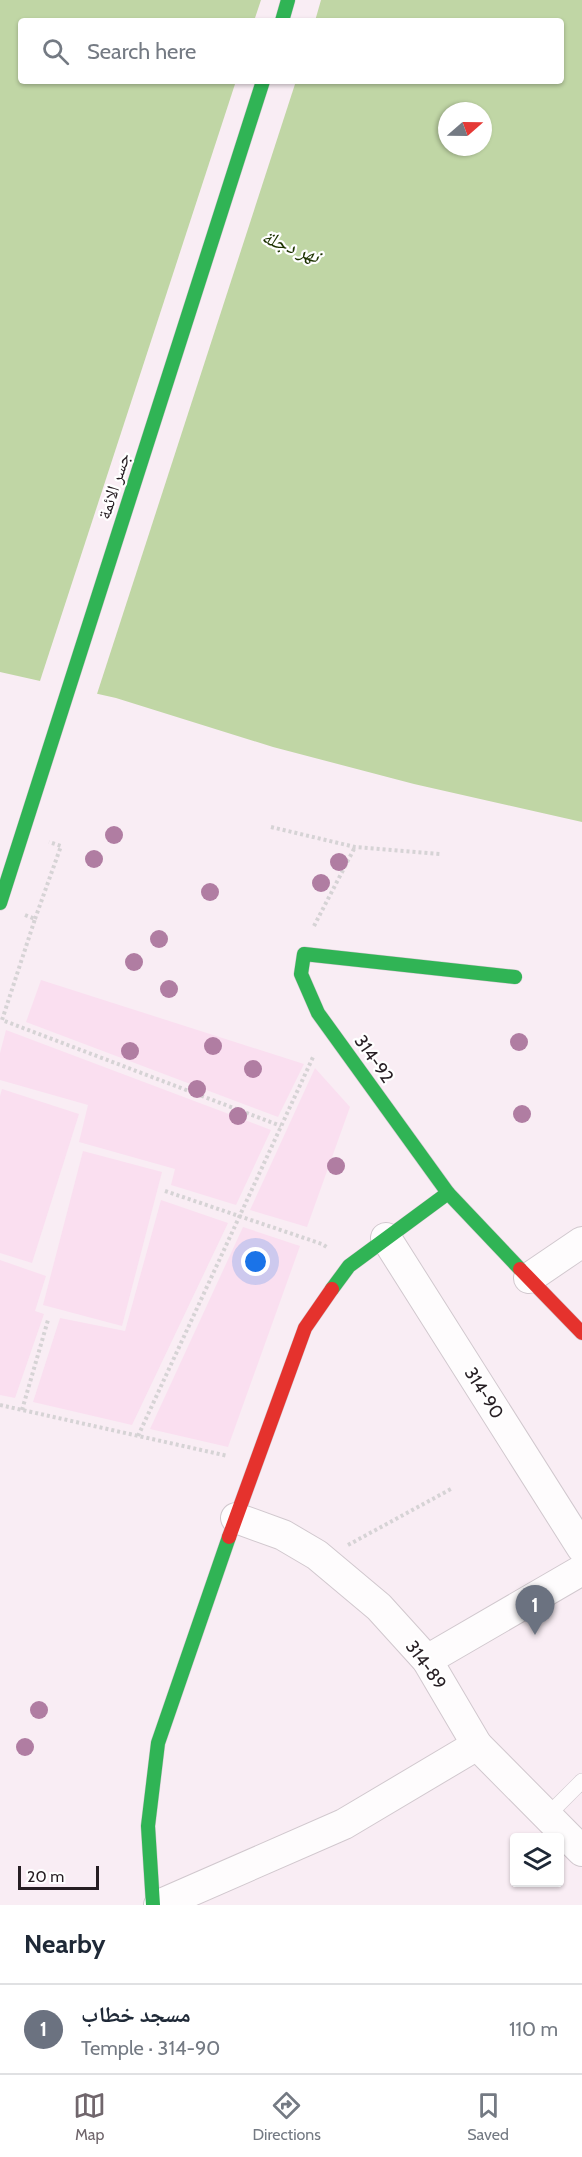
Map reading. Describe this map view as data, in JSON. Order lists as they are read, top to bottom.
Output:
{
  "streets": {
    "street": [
      "جسر الائمة",
      "314-92",
      "314-90",
      "314-89"
    ]
  },
  "water": ["نهر دجلة"],
  "scale_bar": "20 m",
  "north": "right",
  "page": {
    "search": "Search here",
    "pins": "1",
    "scale": "20 m",
    "heading": "Nearby",
    "list": [
      {
        "mark": "1",
        "name": "مسجد خطاب",
        "note": "Temple · 314-90",
        "value": "110 m"
      }
    ],
    "nav": ["Map", "Directions", "Saved"]
  }
}
